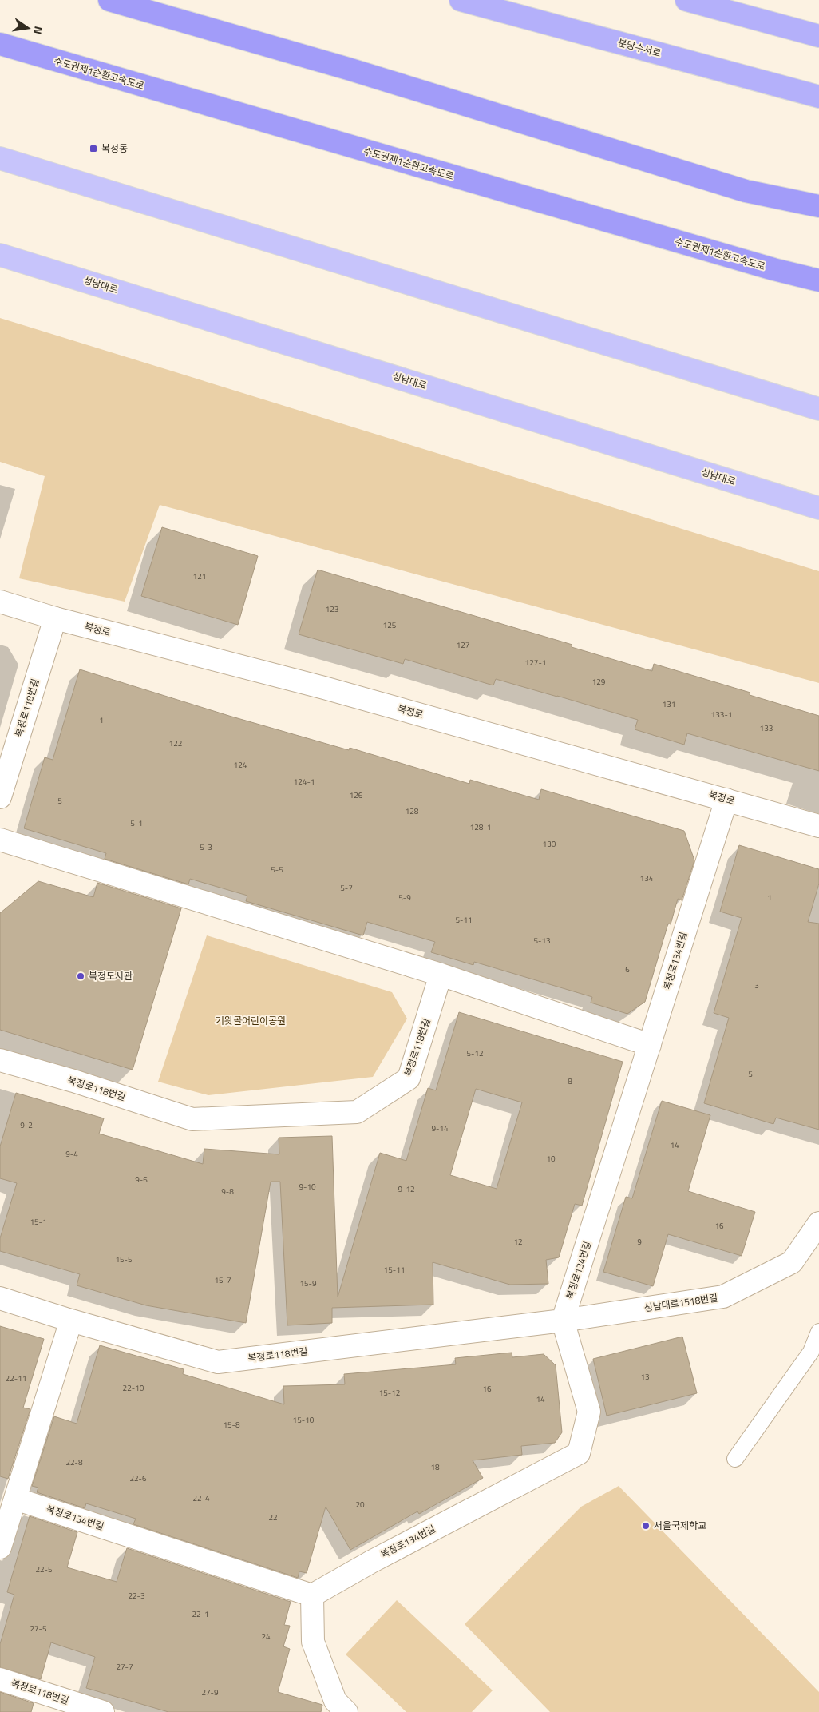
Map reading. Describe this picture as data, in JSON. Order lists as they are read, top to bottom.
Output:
{
  "streets": {
    "highway": ["분당수서로", "수도권제1순환고속도로"],
    "main road": ["성남대로"],
    "street": [
      "복정로",
      "복정로118번길",
      "복정로134번길",
      "성남대로1518번길"
    ]
  },
  "crossings": [
    ["복정로", "복정로118번길"],
    ["복정로", "복정로134번길"],
    ["복정로118번길", "복정로134번길"],
    ["복정로118번길", "성남대로1518번길"],
    ["복정로134번길", "성남대로1518번길"]
  ],
  "parks": ["기왓골어린이공원"],
  "places": {
    "transit": ["복정동"],
    "other": ["복정도서관", "서울국제학교"]
  },
  "house_numbers": [
    "121",
    "123",
    "125",
    "127",
    "127-1",
    "129",
    "131",
    "133-1",
    "1",
    "133",
    "122",
    "124",
    "124-1",
    "126",
    "5",
    "128",
    "5-1",
    "128-1",
    "130",
    "5-3",
    "5-5",
    "134",
    "5-7",
    "5-9",
    "1",
    "5-11",
    "5-13",
    "6",
    "3",
    "5-12",
    "5",
    "8",
    "9-2",
    "9-14",
    "14",
    "9-4",
    "10",
    "9-6",
    "9-10",
    "9-12",
    "9-8",
    "15-1",
    "16",
    "12",
    "9",
    "15-5",
    "15-11",
    "15-7",
    "15-9",
    "13",
    "22-11",
    "22-10",
    "16",
    "15-12",
    "14",
    "15-10",
    "15-8",
    "22-8",
    "18",
    "22-6",
    "22-4",
    "20",
    "22",
    "22-5",
    "22-3",
    "22-1",
    "27-5",
    "24",
    "27-7",
    "27-9"
  ],
  "north": "right"
}
